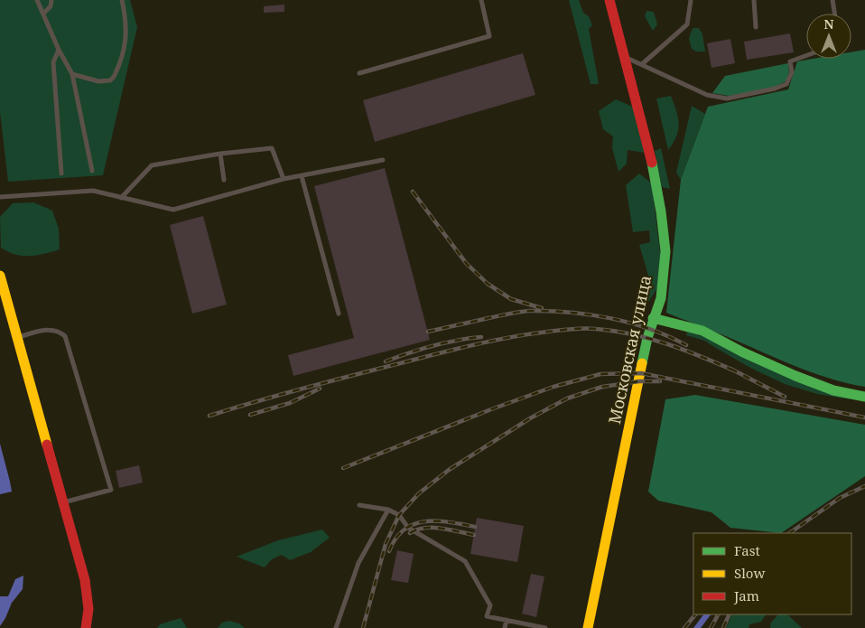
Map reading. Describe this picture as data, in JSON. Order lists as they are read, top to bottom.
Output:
{
  "streets": {
    "street": ["Московская улица"]
  },
  "legend": ["Fast", "Slow", "Jam"],
  "north": "top"
}
